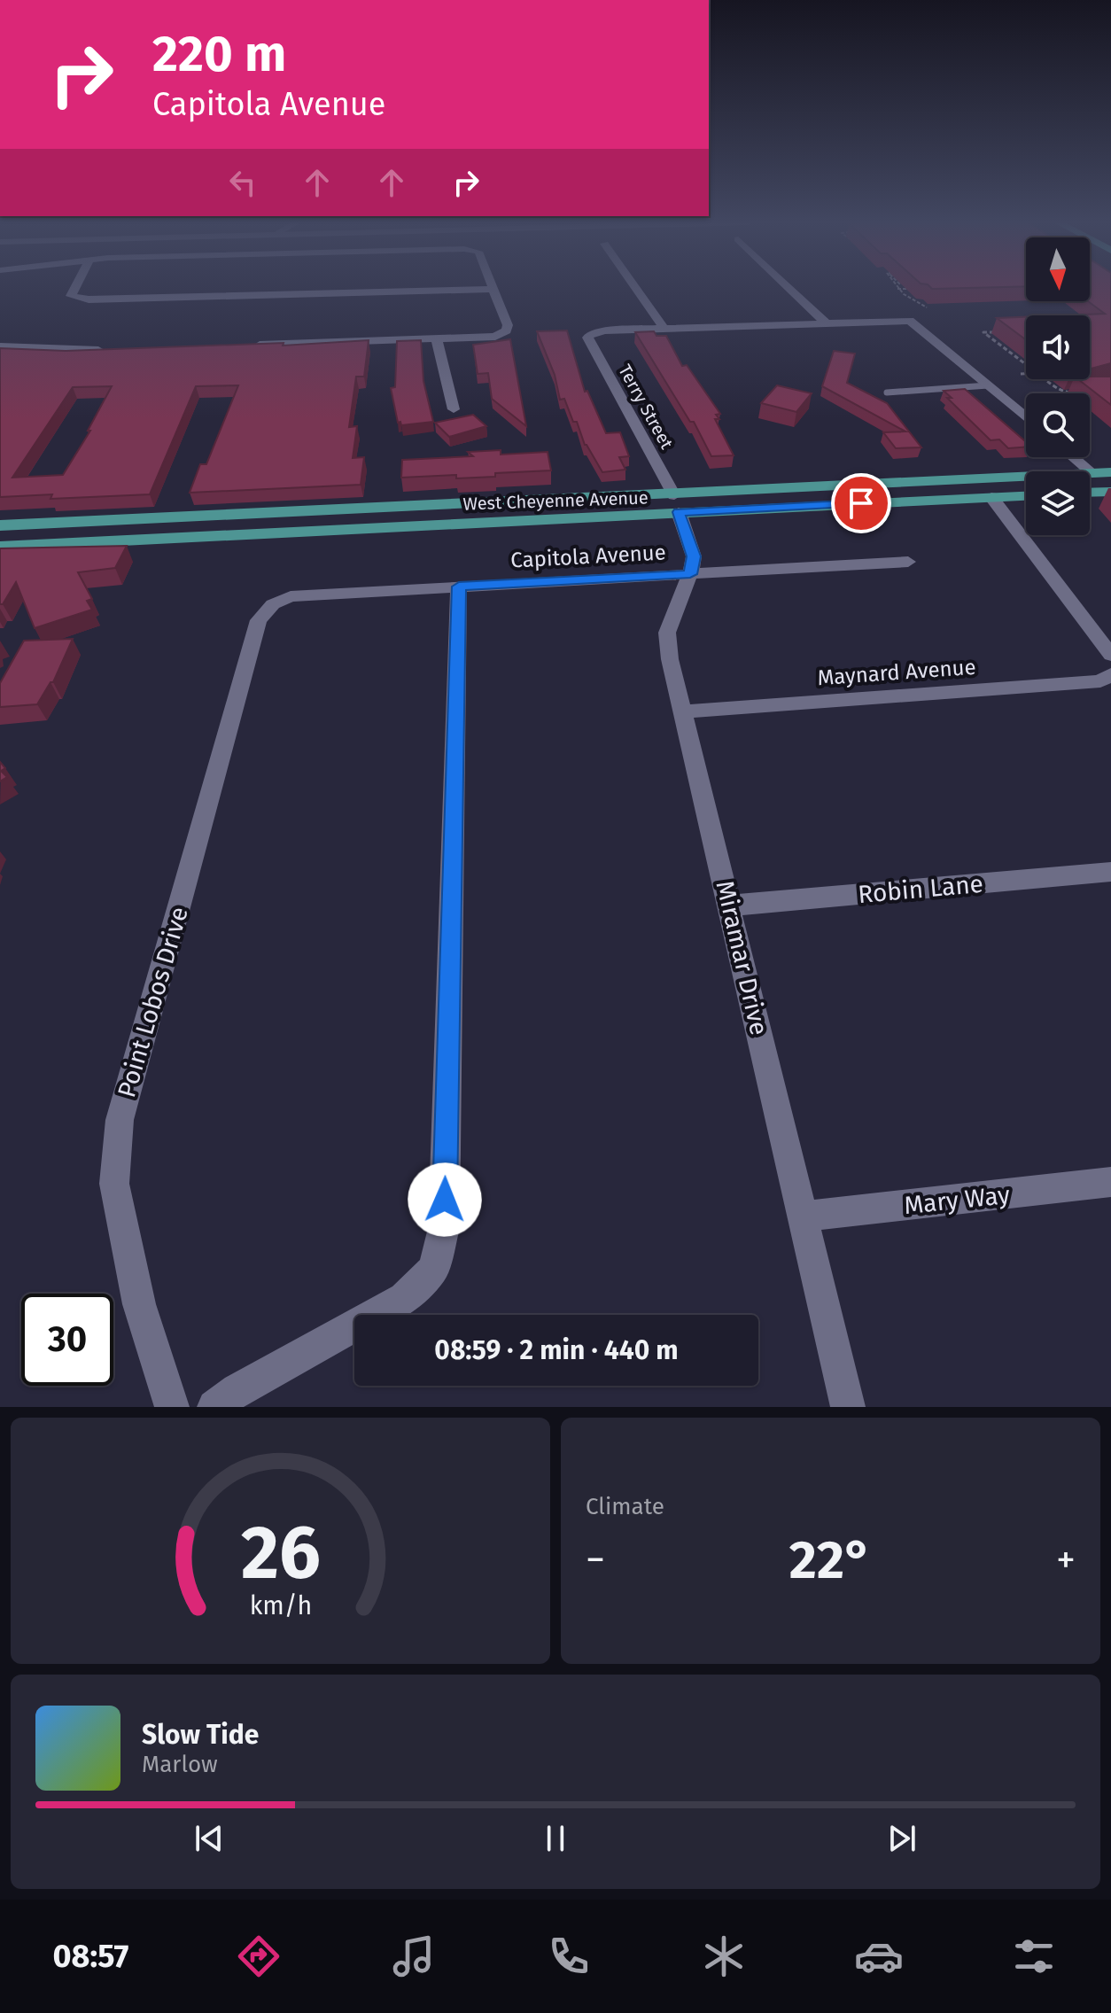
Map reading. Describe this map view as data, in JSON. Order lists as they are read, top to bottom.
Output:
{
  "streets": {
    "main road": ["West Cheyenne Avenue"],
    "street": [
      "Terry Street",
      "Capitola Avenue",
      "Maynard Avenue",
      "Robin Lane",
      "Miramar Drive",
      "Point Lobos Drive",
      "Mary Way"
    ]
  },
  "crossings": [
    ["Terry Street", "West Cheyenne Avenue"],
    ["Terry Street", "Miramar Drive"],
    ["West Cheyenne Avenue", "Miramar Drive"],
    ["Capitola Avenue", "Miramar Drive"],
    ["Capitola Avenue", "Point Lobos Drive"],
    ["Maynard Avenue", "Miramar Drive"],
    ["Robin Lane", "Miramar Drive"],
    ["Miramar Drive", "Mary Way"]
  ],
  "north": "bottom",
  "page": {
    "turn": ["220 m", "Capitola Avenue"],
    "limit": "30",
    "trip": "08:59 · 2 min · 440 m",
    "tile": "Climate",
    "heat": ["−", "22°", "+"],
    "song": ["Slow Tide", "Marlow"],
    "tabs": "08:57",
    "gauge": ["26", "km/h"]
  }
}
